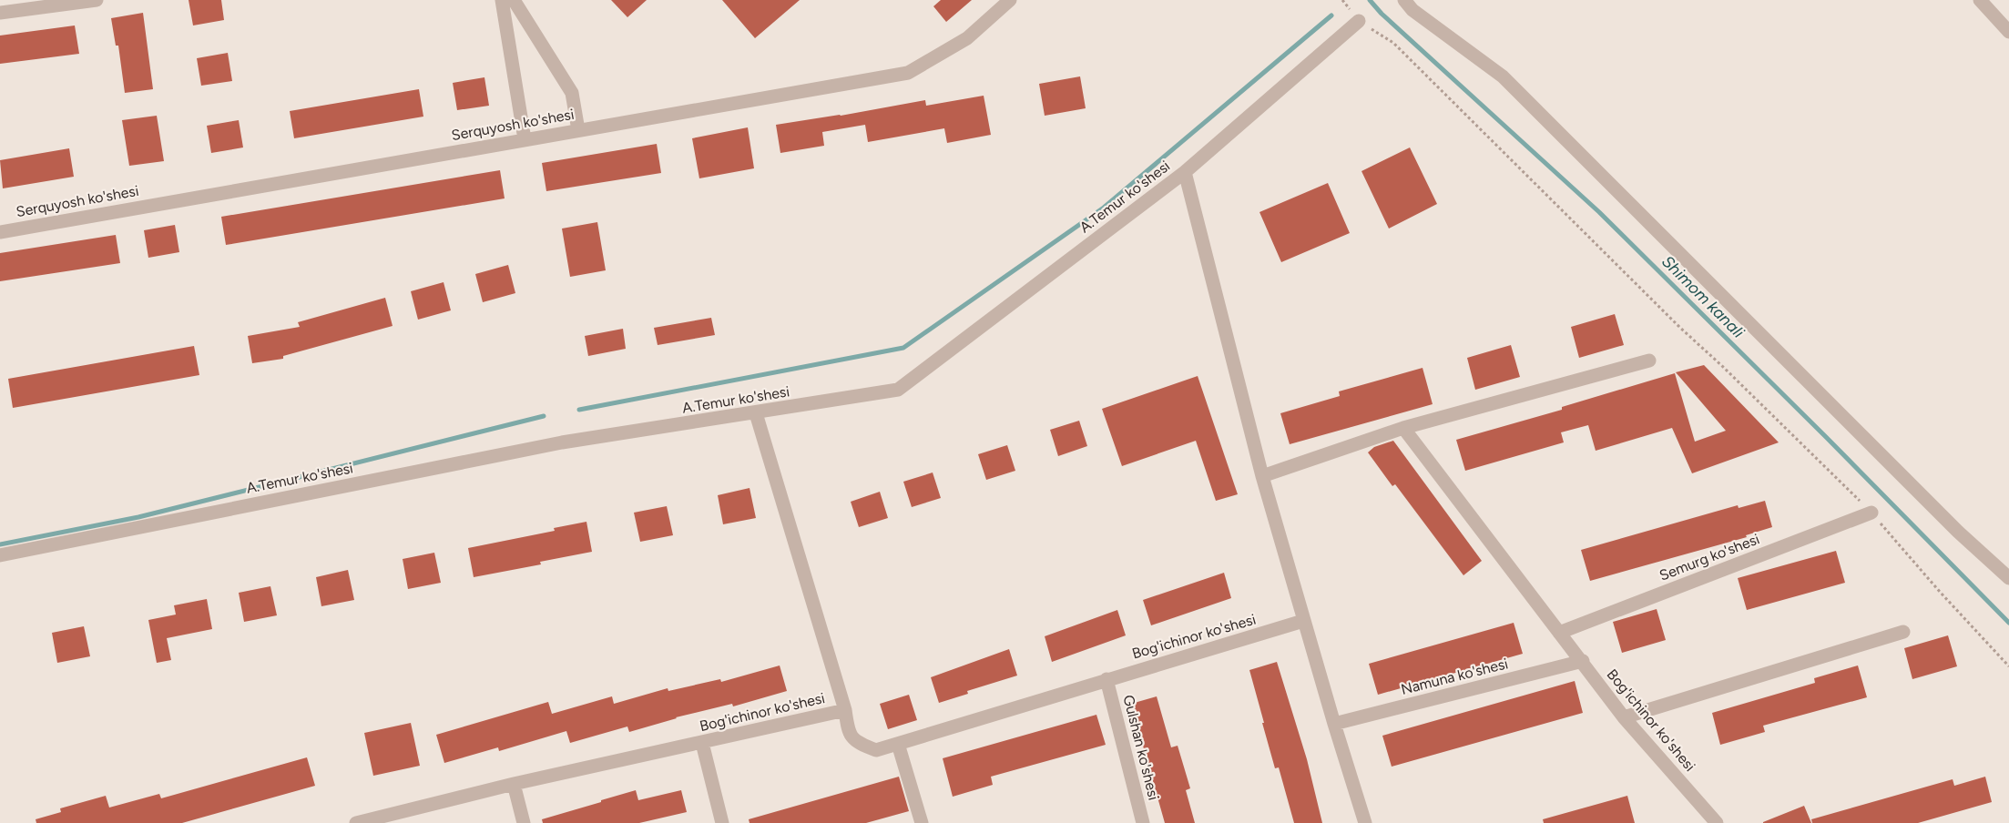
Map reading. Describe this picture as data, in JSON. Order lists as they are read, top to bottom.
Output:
{
  "streets": {
    "street": [
      "Serquyosh ko'shesi",
      "A.Temur ko'shesi",
      "Semurg ko'shesi",
      "Bog'ichinor ko'shesi",
      "Namuna ko'shesi",
      "Gulshan ko'shesi"
    ]
  },
  "crossings": [
    ["Semurg ko'shesi", "Bog'ichinor ko'shesi"],
    ["Bog'ichinor ko'shesi", "Namuna ko'shesi"],
    ["Bog'ichinor ko'shesi", "Gulshan ko'shesi"]
  ],
  "water": ["Shimom kanali"]
}
